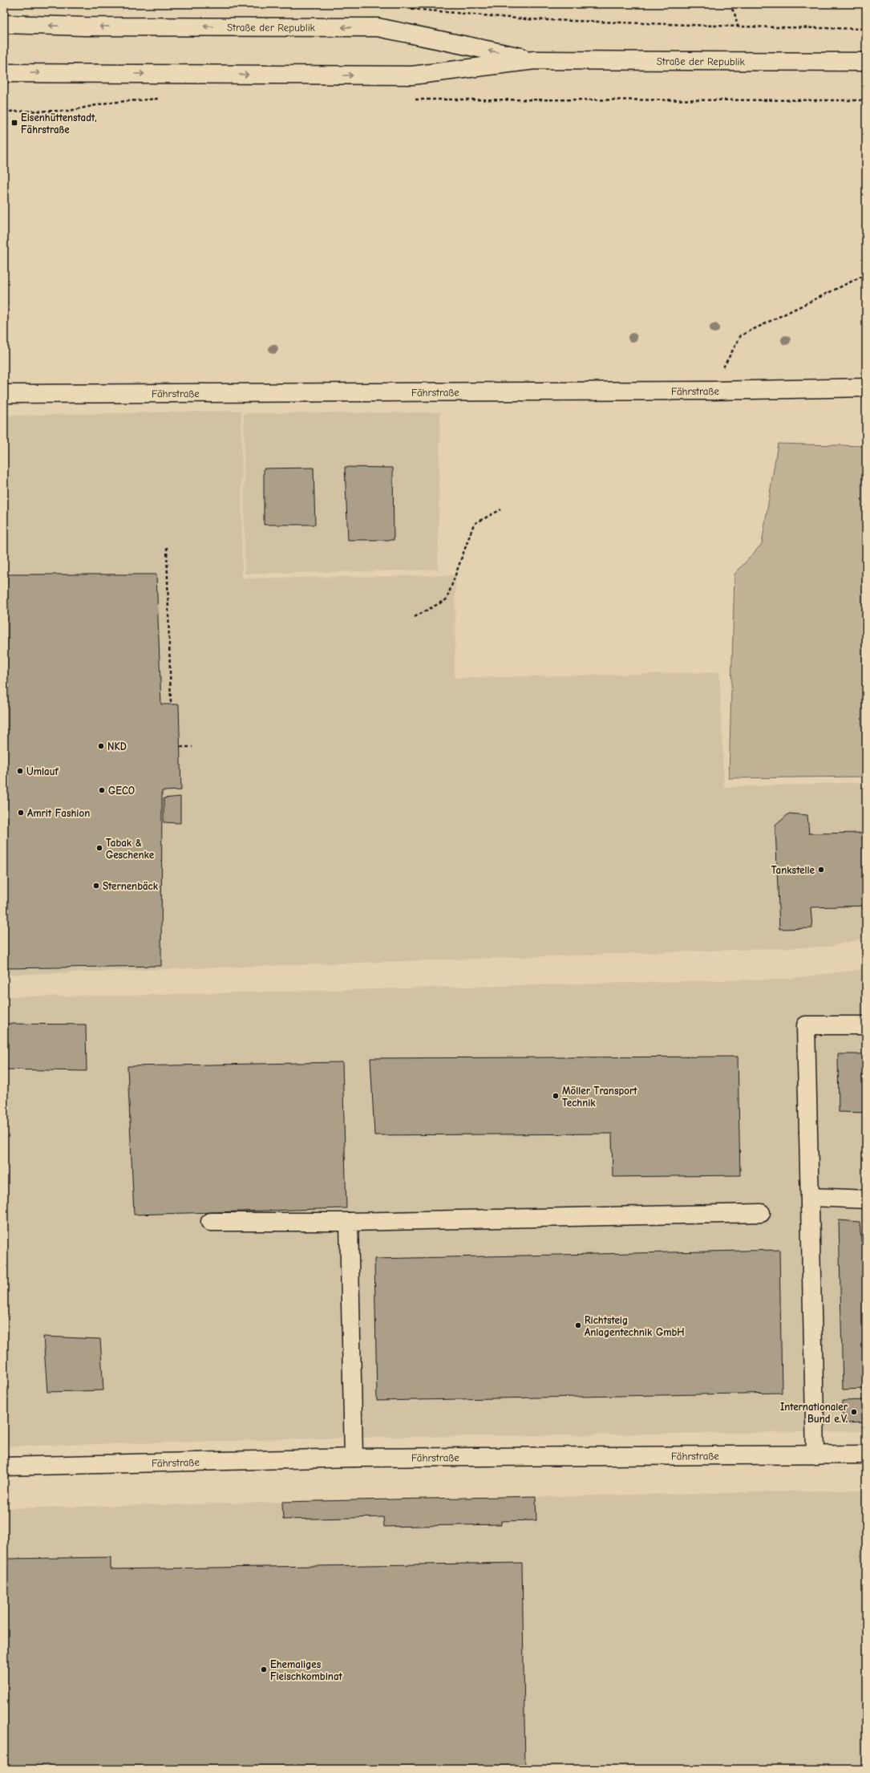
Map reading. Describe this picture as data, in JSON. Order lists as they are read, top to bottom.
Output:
{
  "streets": {
    "street": ["Straße der Republik", "Fährstraße"]
  },
  "places": {
    "transit": ["Eisenhüttenstadt, Fährstraße"],
    "other": [
      "NKD",
      "Umlauf",
      "GECO",
      "Amrit Fashion",
      "Tabak & Geschenke",
      "Tankstelle",
      "Sternenbäck",
      "Möller Transport Technik",
      "Richtsteig Anlagentechnik GmbH",
      "Internationaler Bund e.V.",
      "Ehemaliges Fleischkombinat"
    ]
  }
}
